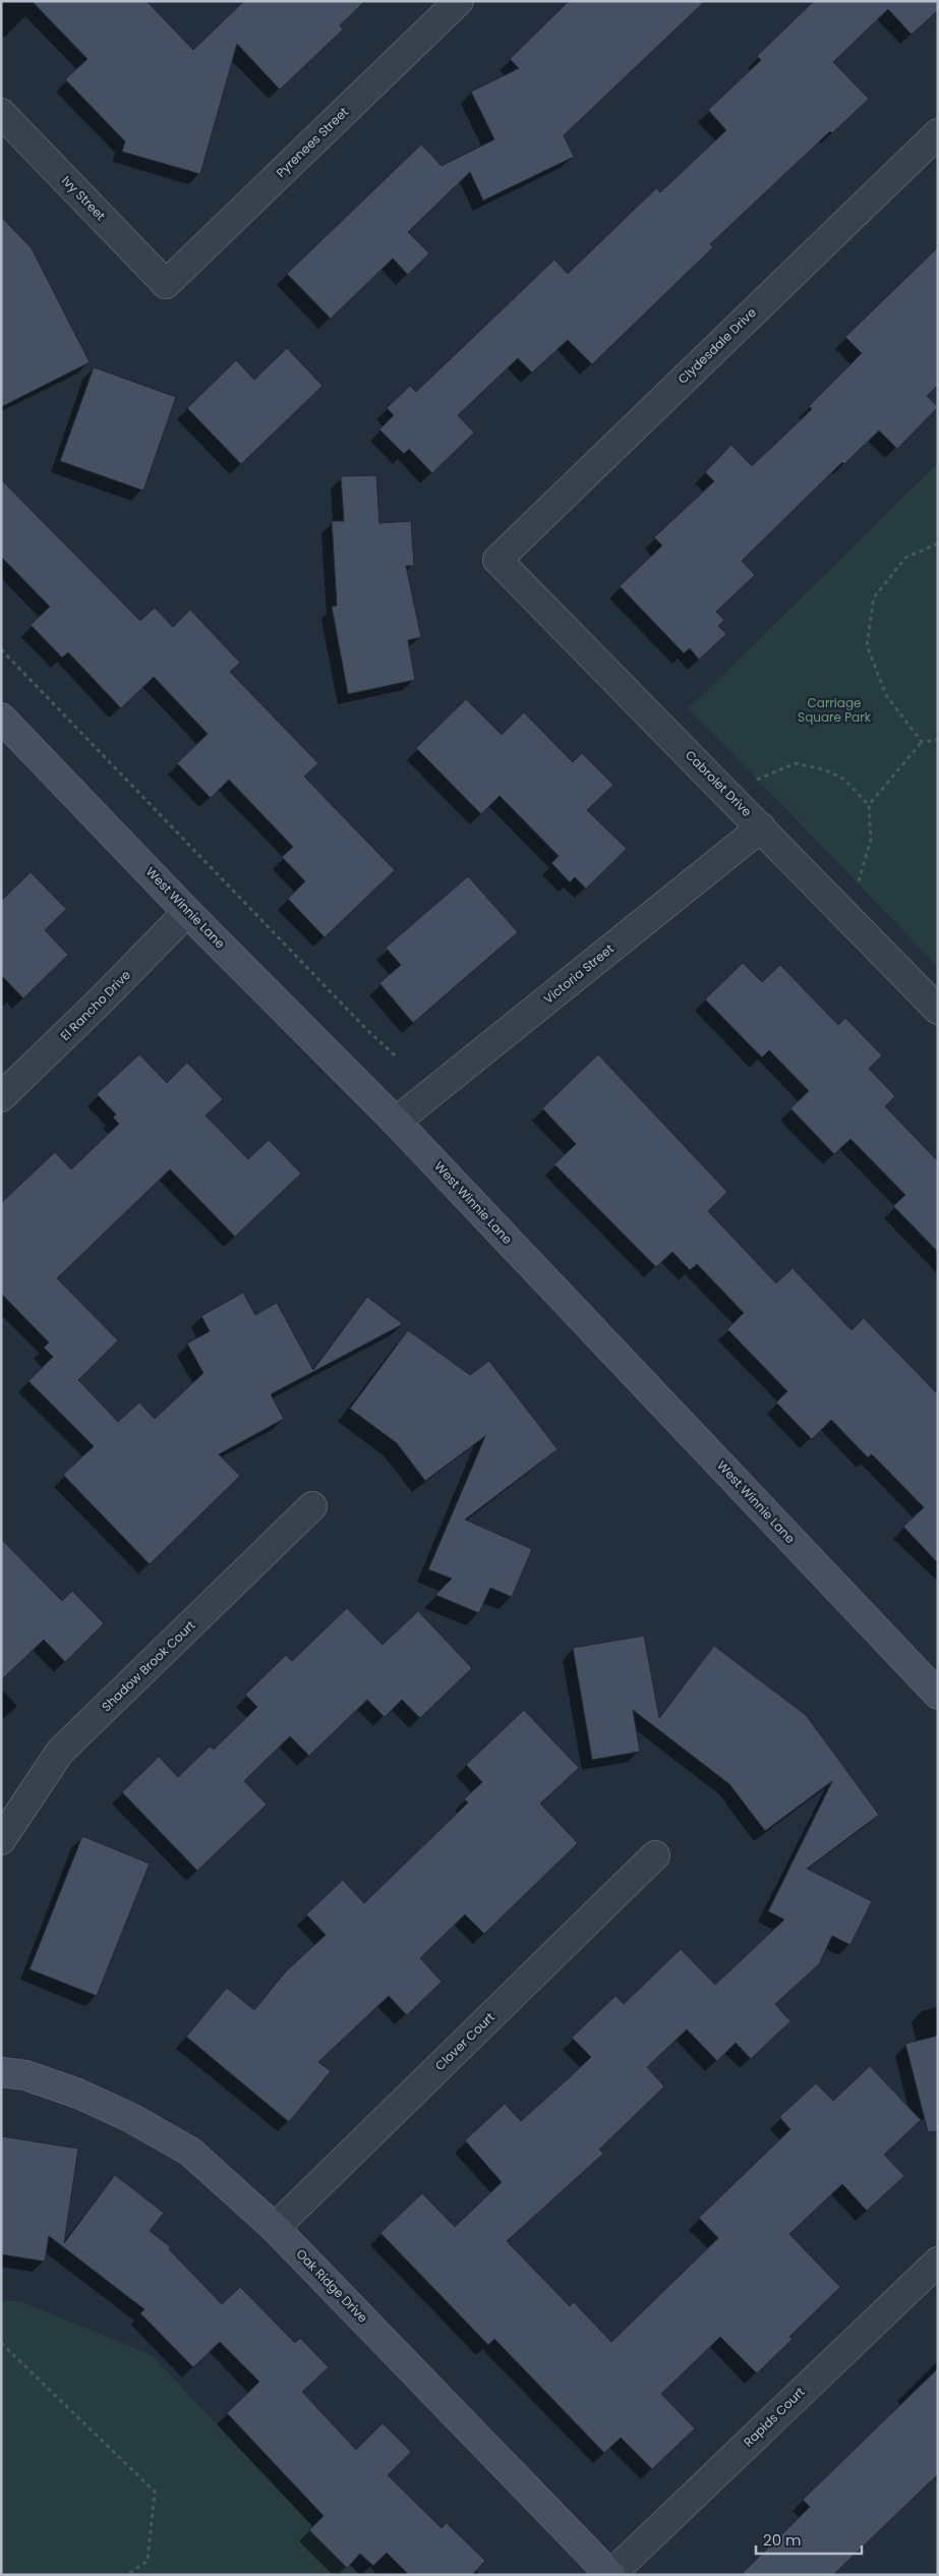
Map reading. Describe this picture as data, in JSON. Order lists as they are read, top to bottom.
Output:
{
  "streets": {
    "street": [
      "Pyrenees Street",
      "Ivy Street",
      "Clydesdale Drive",
      "Cabrolet Drive",
      "West Winnie Lane",
      "Victoria Street",
      "El Rancho Drive",
      "Shadow Brook Court",
      "Clover Court",
      "Oak Ridge Drive",
      "Rapids Court"
    ]
  },
  "crossings": [
    ["Pyrenees Street", "Ivy Street"],
    ["Clydesdale Drive", "Cabrolet Drive"],
    ["Cabrolet Drive", "Victoria Street"],
    ["West Winnie Lane", "Victoria Street"],
    ["West Winnie Lane", "El Rancho Drive"],
    ["Clover Court", "Oak Ridge Drive"],
    ["Oak Ridge Drive", "Rapids Court"]
  ],
  "parks": ["Carriage Square Park"],
  "scale_bar": "20 m"
}
